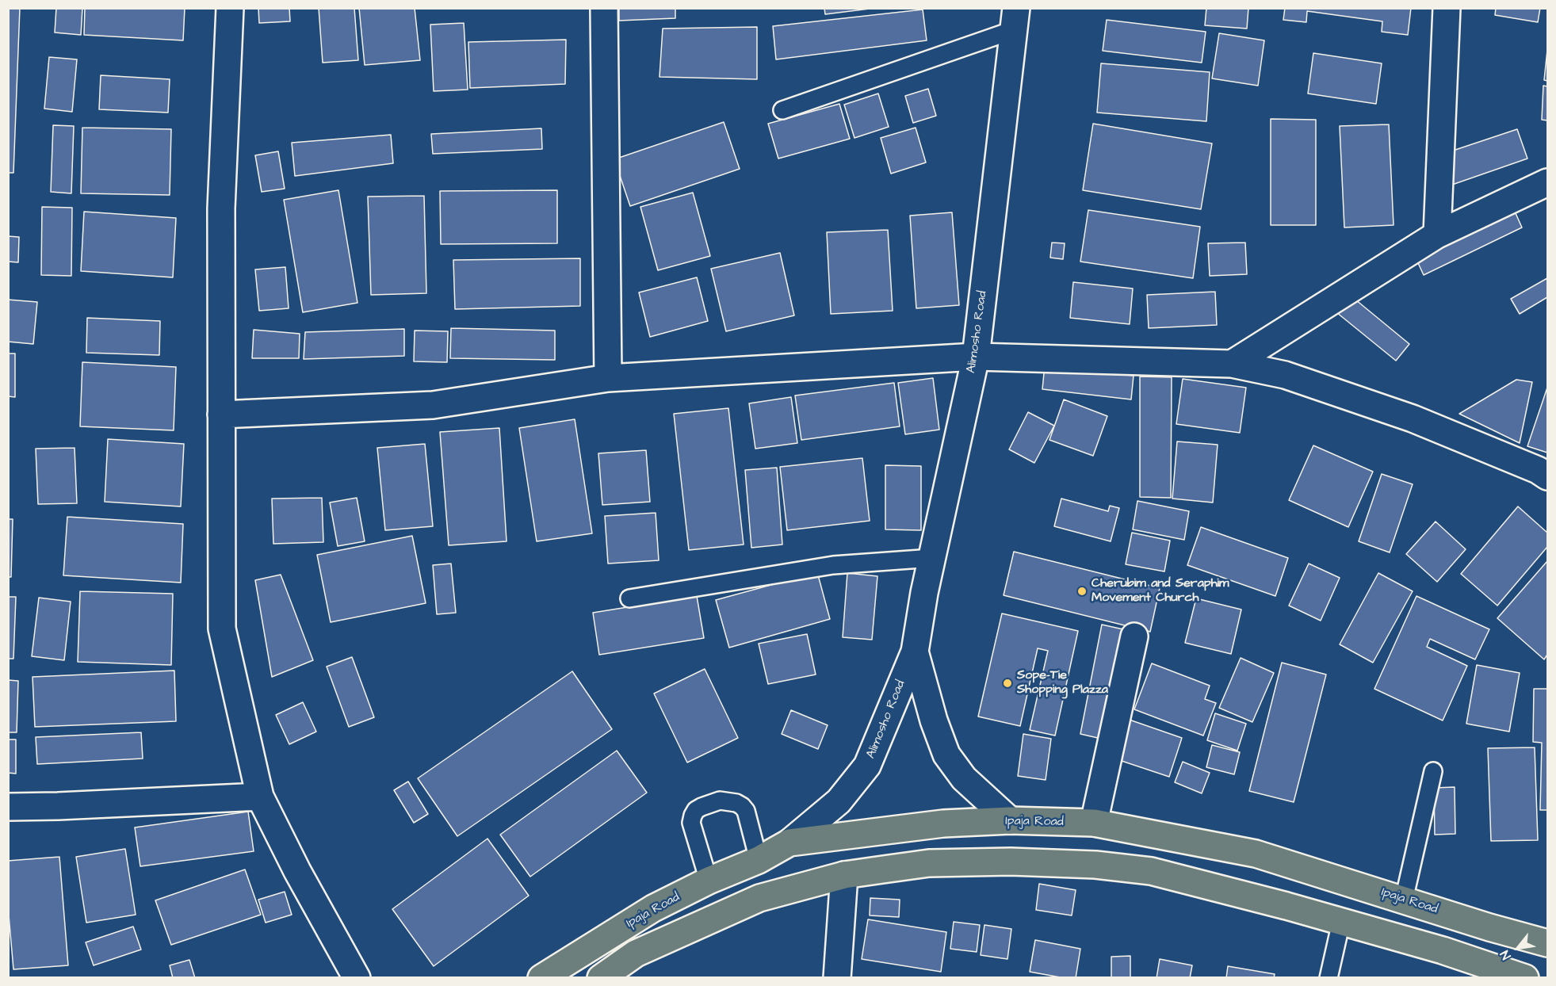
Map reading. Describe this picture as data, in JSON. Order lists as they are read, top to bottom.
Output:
{
  "streets": {
    "main road": ["Ipaja Road"],
    "street": ["Alimosho Road"]
  },
  "crossings": [
    ["Alimosho Road", "Ipaja Road"]
  ],
  "places": ["Cherubim and Seraphim Movement Church", "Sope-Tie Shopping Plazza"],
  "north": "bottom left"
}
